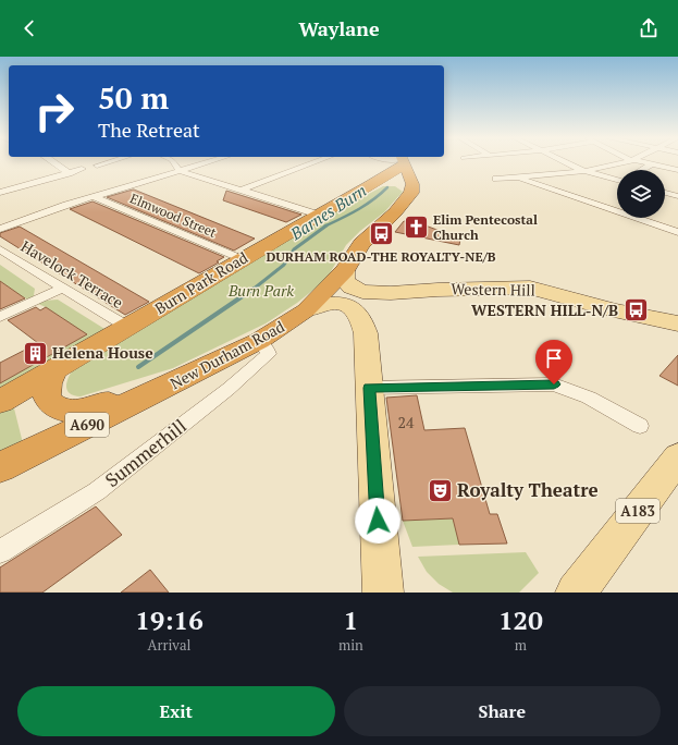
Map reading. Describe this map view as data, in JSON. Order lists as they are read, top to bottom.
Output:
{
  "streets": {
    "highway": ["Burn Park Road", "New Durham Road", "A690"],
    "main road": ["Western Hill", "A183"],
    "street": ["Elmwood Street", "Havelock Terrace", "Summerhill"]
  },
  "crossings": [
    ["Elmwood Street", "Burn Park Road"],
    ["Havelock Terrace", "Burn Park Road"],
    ["Burn Park Road", "A690"],
    ["Western Hill", "New Durham Road"],
    ["New Durham Road", "A690"],
    ["New Durham Road", "Summerhill"]
  ],
  "water": ["Barnes Burn"],
  "parks": ["Burn Park"],
  "places": {
    "church": ["Elim Pentecostal Church"],
    "bus stop": ["DURHAM ROAD-THE ROYALTY-NE/B", "WESTERN HILL-N/B"],
    "building": ["Helena House"],
    "theatre": ["Royalty Theatre"]
  },
  "house_numbers": ["24"],
  "page": {
    "header": "Waylane",
    "turn": ["50 m", "The Retreat"],
    "eta": [
      "19:16",
      "Arrival",
      "1",
      "min",
      "120",
      "m"
    ],
    "buttons": ["Exit", "Share"]
  }
}
